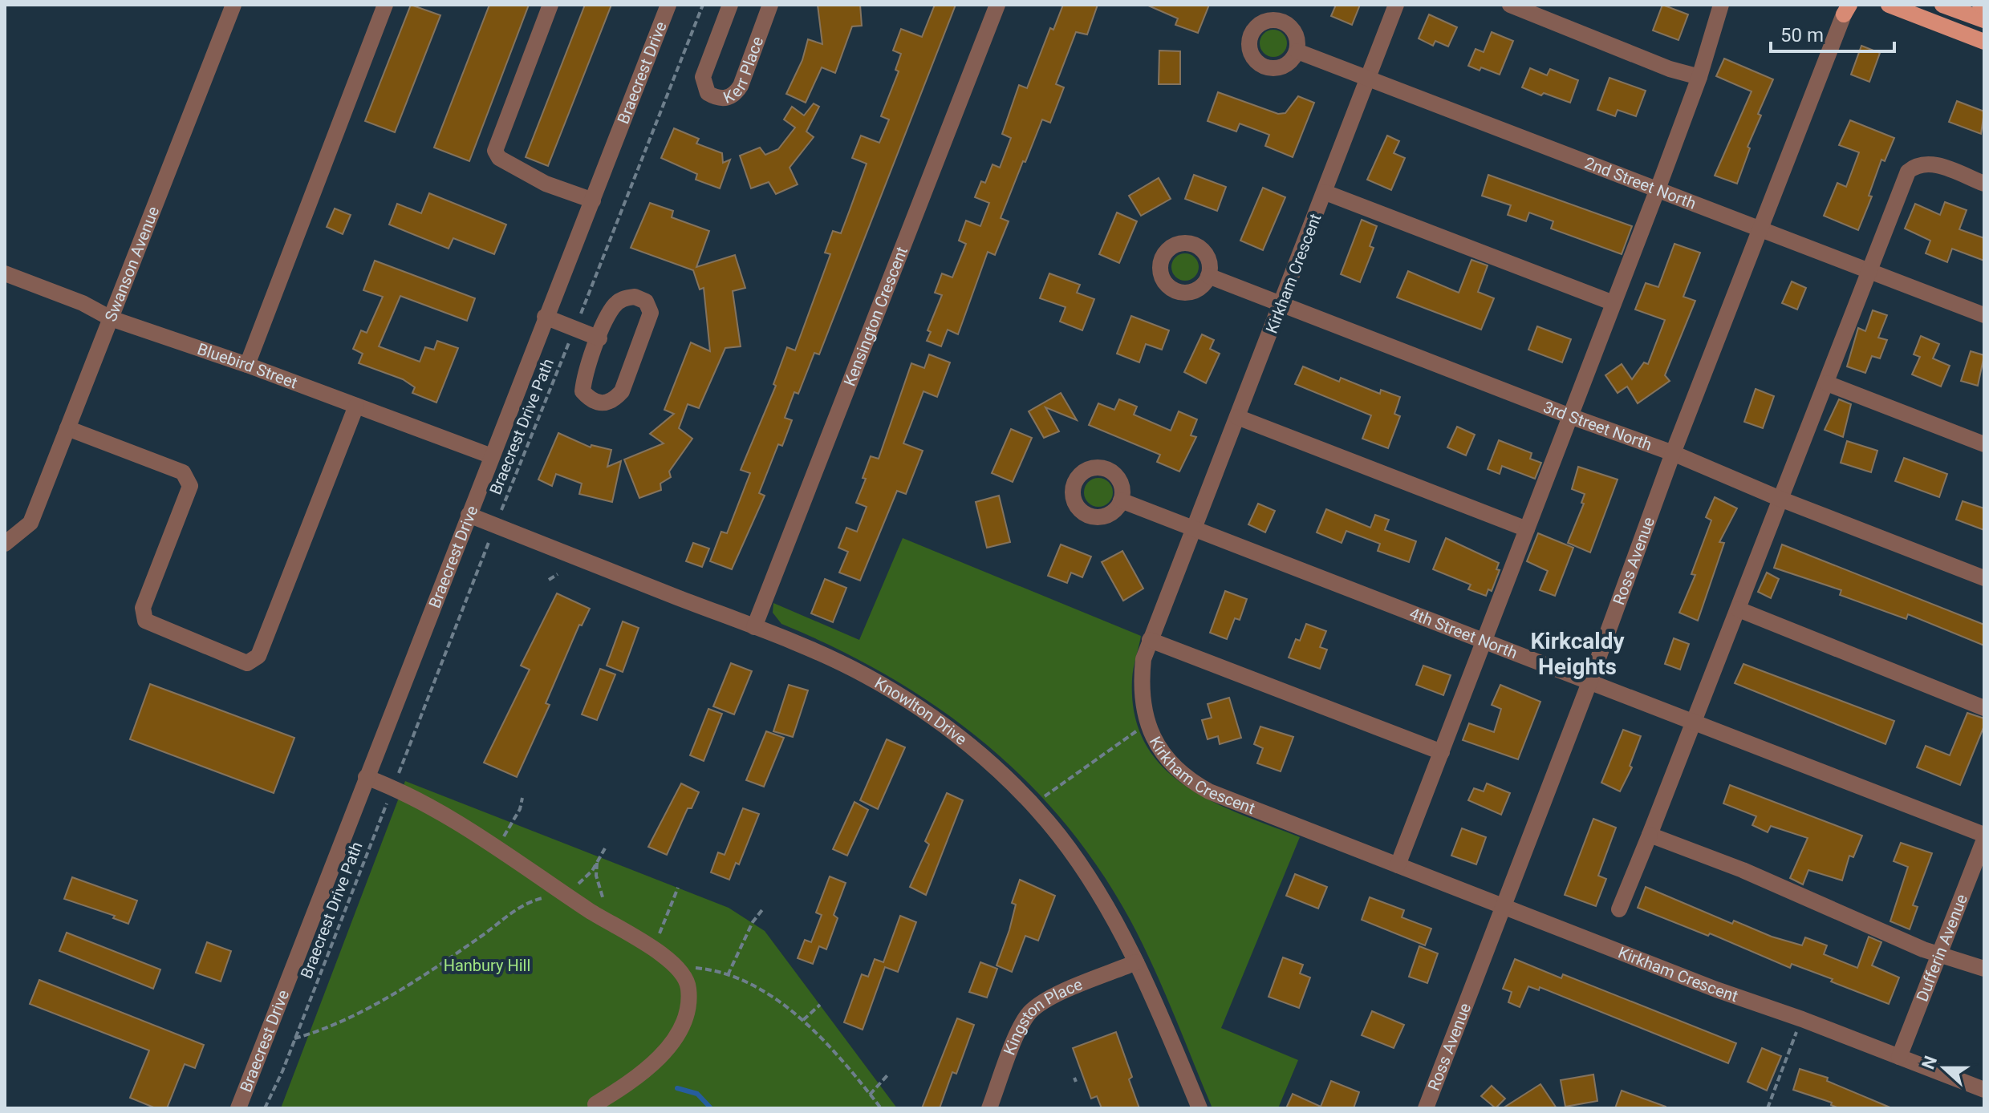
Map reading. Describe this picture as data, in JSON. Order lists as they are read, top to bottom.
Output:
{
  "streets": {
    "street": [
      "Kerr Place",
      "Braecrest Drive",
      "2nd Street North",
      "Swanson Avenue",
      "Kirkham Crescent",
      "Kensington Crescent",
      "Bluebird Street",
      "3rd Street North",
      "Ross Avenue",
      "4th Street North",
      "Knowlton Drive",
      "Dufferin Avenue",
      "Kingston Place"
    ],
    "path": ["Braecrest Drive Path"]
  },
  "crossings": [
    ["Braecrest Drive", "Bluebird Street"],
    ["Braecrest Drive", "Knowlton Drive"],
    ["2nd Street North", "Kirkham Crescent"],
    ["2nd Street North", "Ross Avenue"],
    ["Swanson Avenue", "Bluebird Street"],
    ["Kirkham Crescent", "3rd Street North"],
    ["Kirkham Crescent", "Ross Avenue"],
    ["Kirkham Crescent", "4th Street North"],
    ["Kirkham Crescent", "Dufferin Avenue"],
    ["Kensington Crescent", "Knowlton Drive"],
    ["3rd Street North", "Ross Avenue"],
    ["Braecrest Drive Path", "Knowlton Drive"],
    ["Ross Avenue", "4th Street North"],
    ["Knowlton Drive", "Kingston Place"]
  ],
  "districts": ["Kirkcaldy Heights"],
  "parks": ["Hanbury Hill"],
  "scale_bar": "50 m",
  "north": "left"
}
